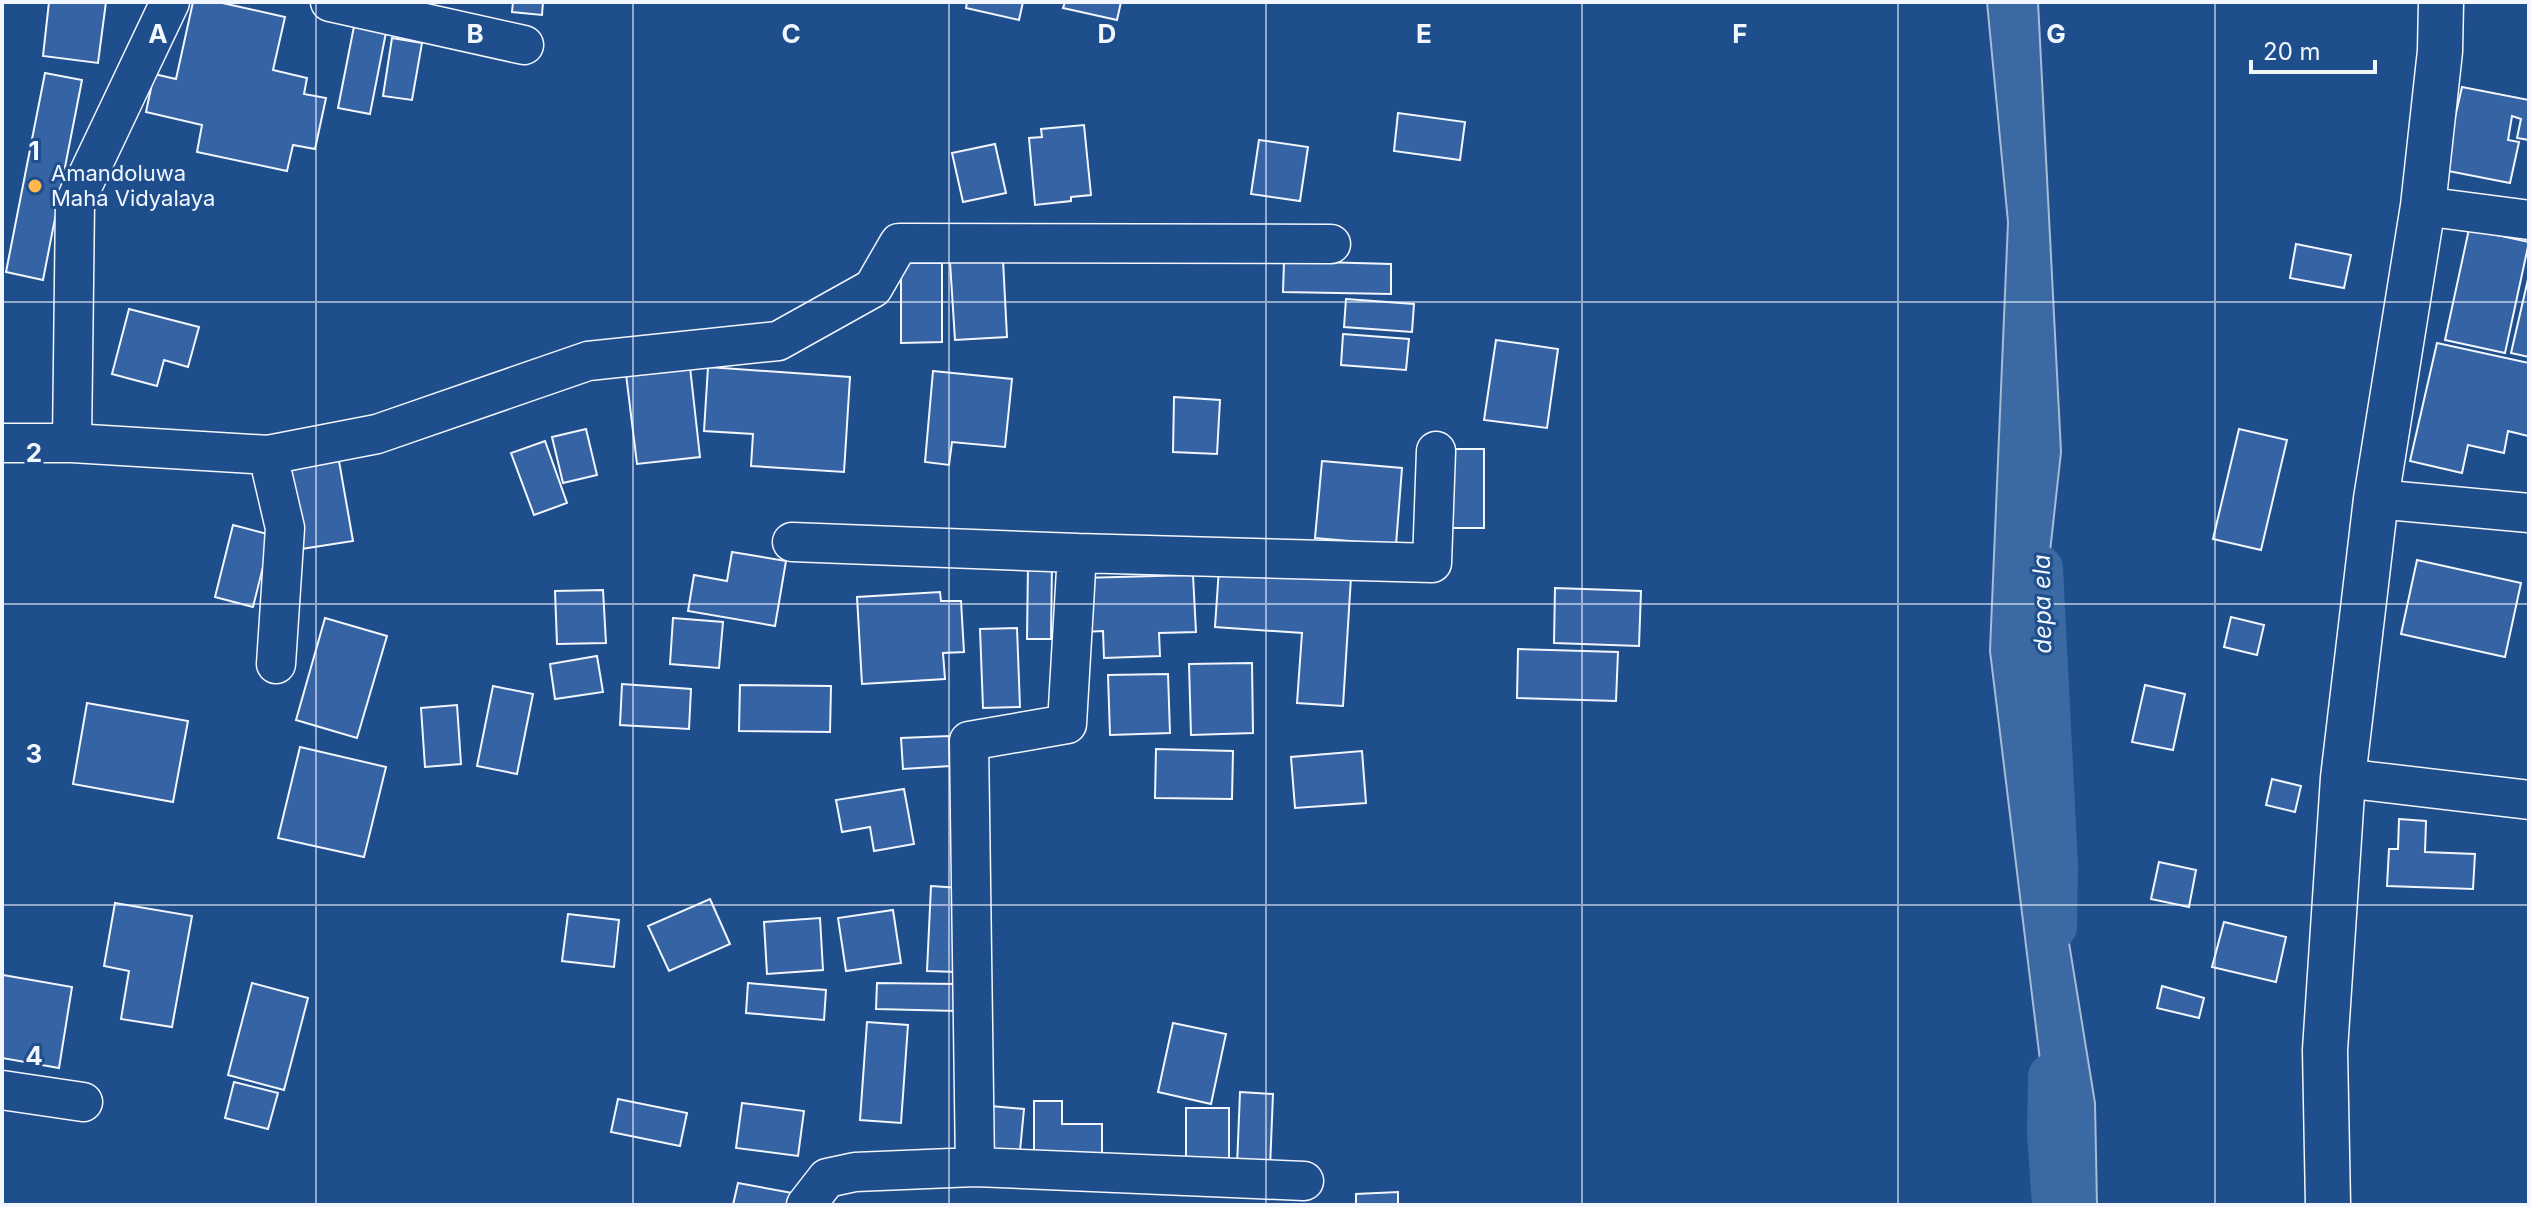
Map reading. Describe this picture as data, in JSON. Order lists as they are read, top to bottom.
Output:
{
  "water": ["depa ela"],
  "places": ["Amandoluwa Maha Vidyalaya"],
  "scale_bar": "20 m",
  "grid": {
    "columns": [
      "A",
      "B",
      "C",
      "D",
      "E",
      "F",
      "G"
    ],
    "rows": [
      "1",
      "2",
      "3",
      "4"
    ]
  }
}
